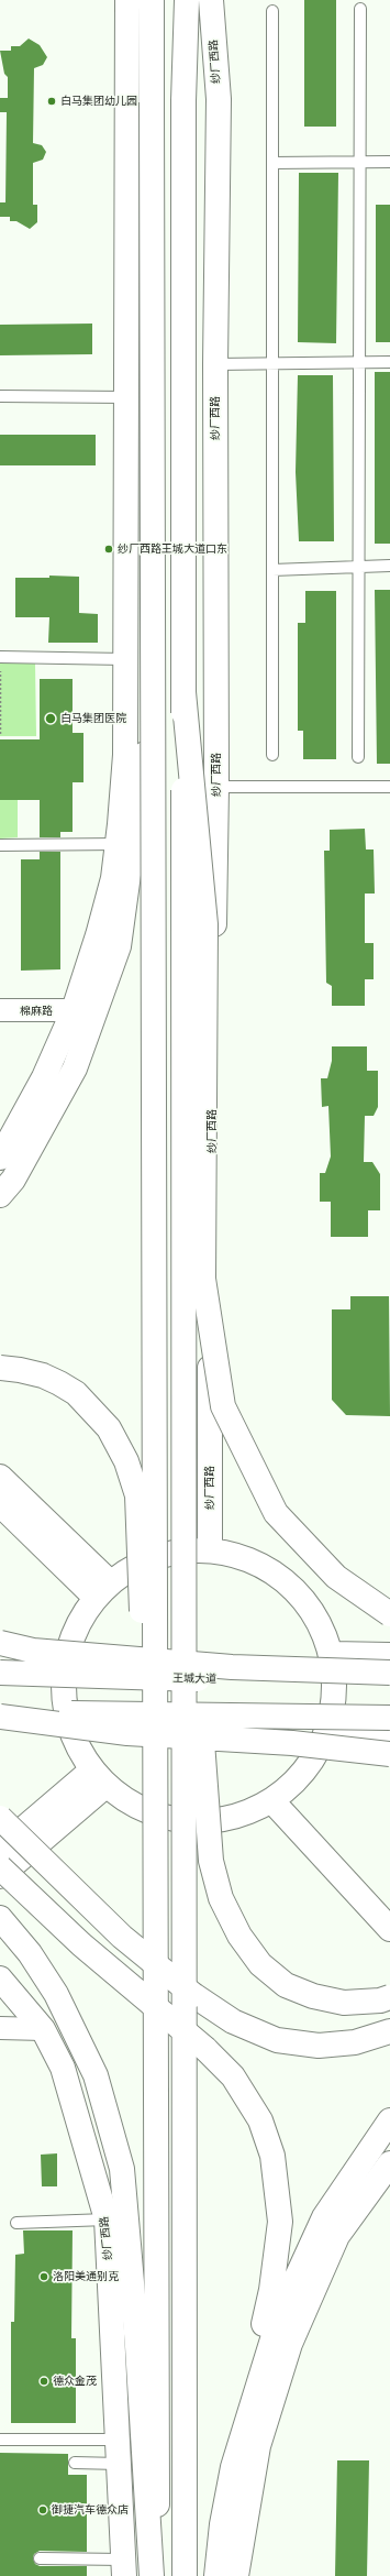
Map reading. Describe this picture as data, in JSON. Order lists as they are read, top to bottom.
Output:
{
  "streets": {
    "main road": ["纱厂西路", "王城大道"],
    "street": ["棉麻路"]
  },
  "places": [
    "白马集团幼儿园",
    "纱厂西路王城大道口东",
    "白马集团医院",
    "洛阳美通别克",
    "德众金茂",
    "御捷汽车德众店"
  ]
}
